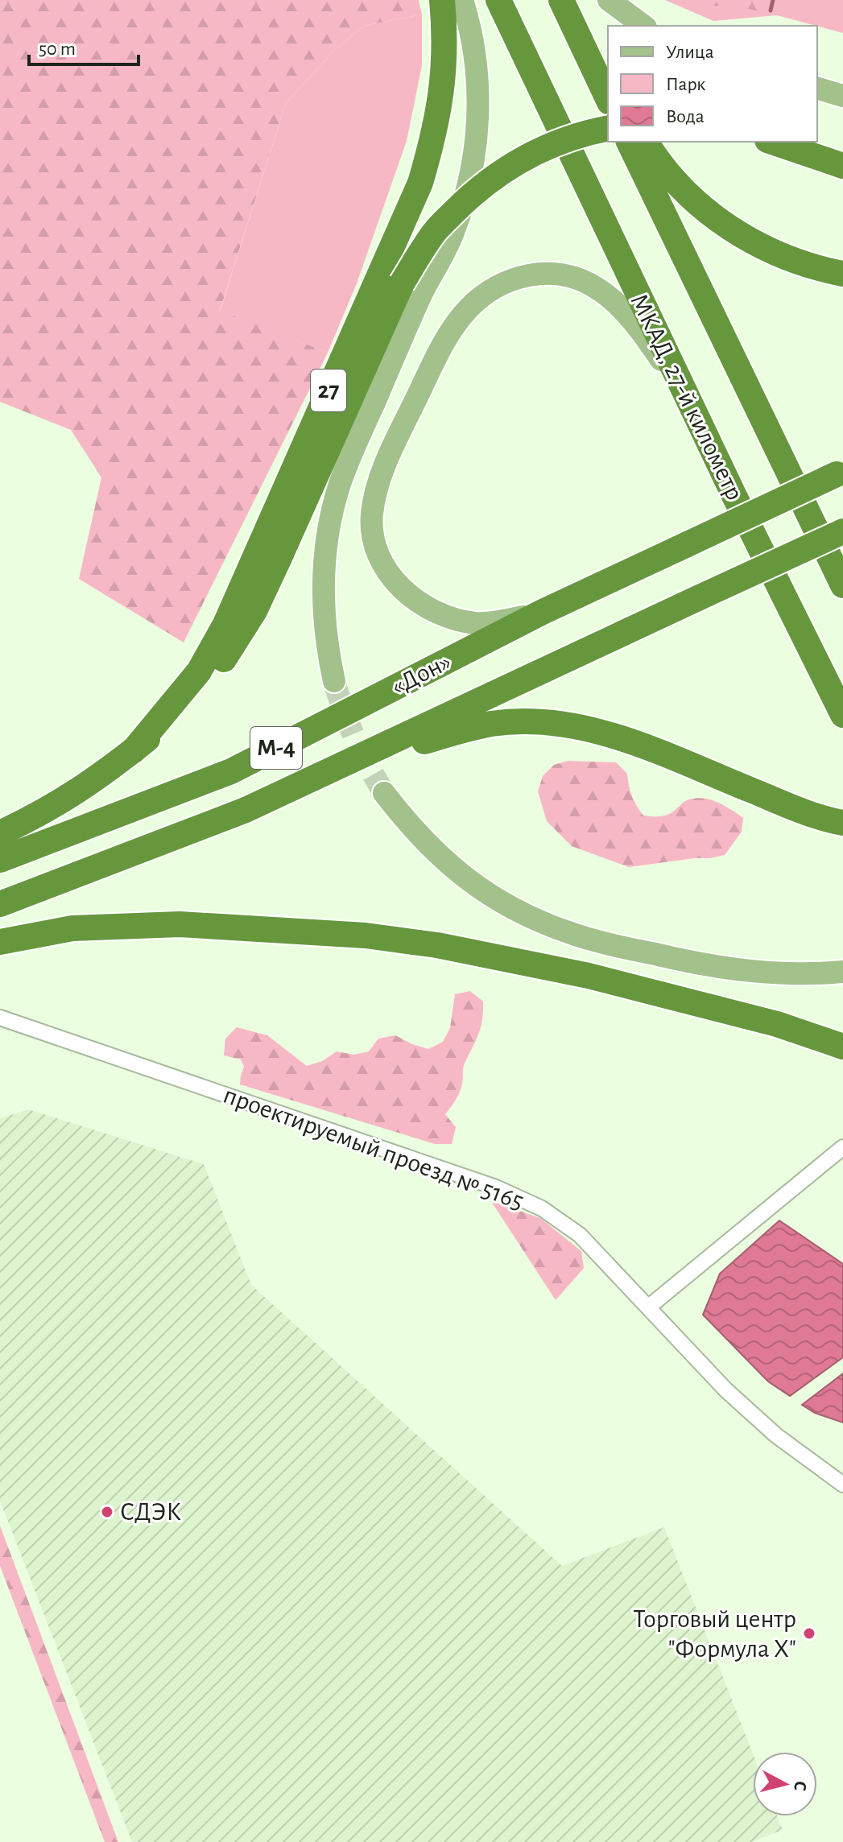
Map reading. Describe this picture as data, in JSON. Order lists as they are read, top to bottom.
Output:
{
  "streets": {
    "highway": [
      "27",
      "МКАД, 27-й километр",
      "«Дон»",
      "М-4"
    ],
    "street": ["проектируемый проезд № 5165"]
  },
  "places": ["СДЭК", "Торговый центр \"Формула X\""],
  "legend": ["Улица", "Парк", "Вода"],
  "scale_bar": "50 m",
  "north": "right"
}
